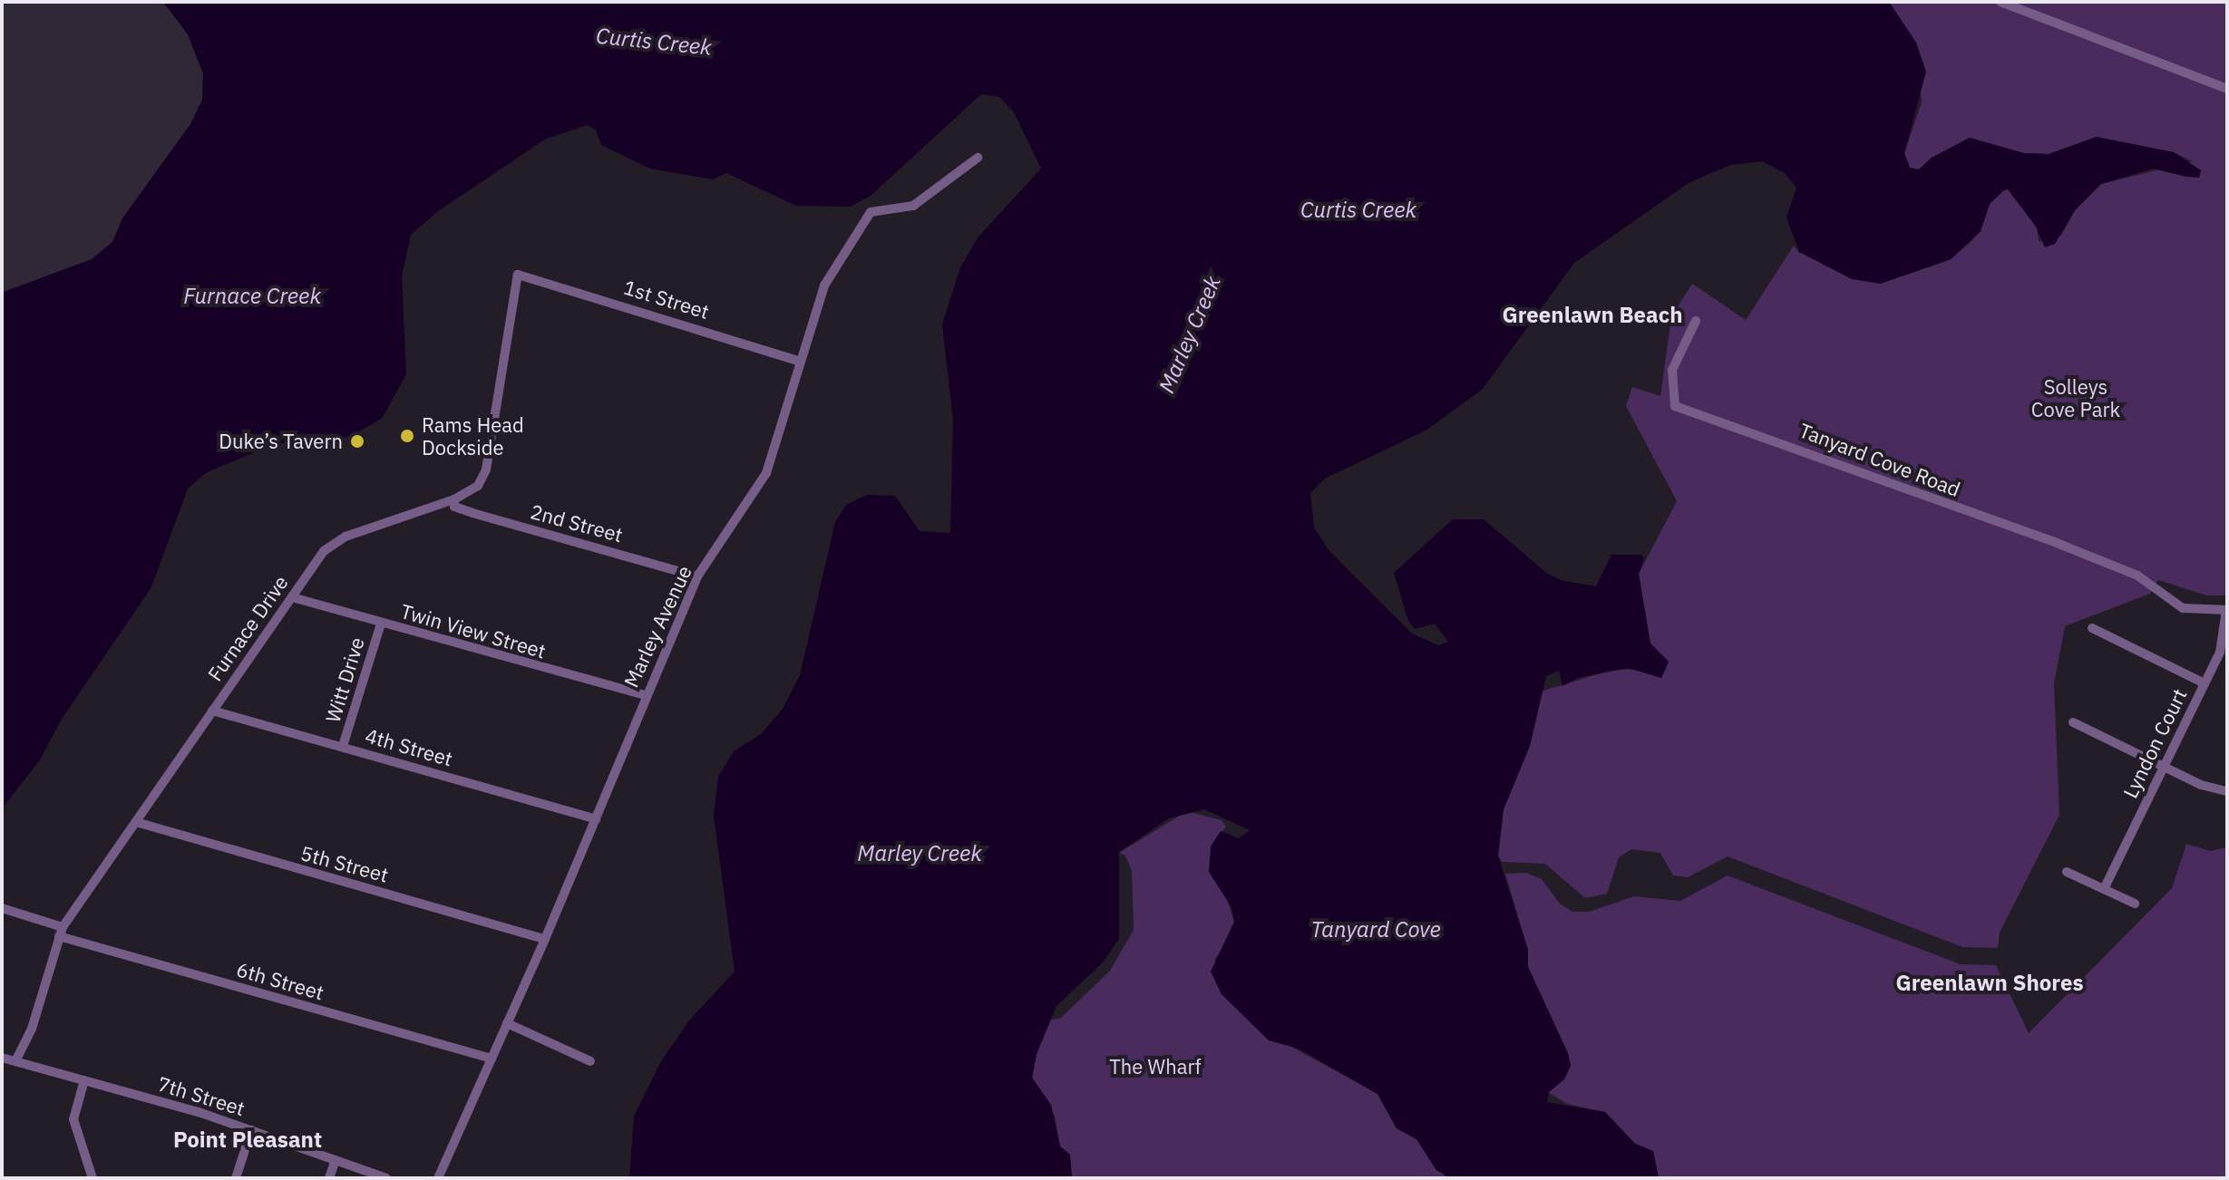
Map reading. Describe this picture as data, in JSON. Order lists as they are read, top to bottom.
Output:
{
  "streets": {
    "street": [
      "1st Street",
      "Tanyard Cove Road",
      "2nd Street",
      "Marley Avenue",
      "Furnace Drive",
      "Twin View Street",
      "Witt Drive",
      "Lyndon Court",
      "4th Street",
      "5th Street",
      "6th Street",
      "7th Street"
    ]
  },
  "crossings": [
    ["1st Street", "Marley Avenue"],
    ["1st Street", "Furnace Drive"],
    ["Tanyard Cove Road", "Lyndon Court"],
    ["2nd Street", "Marley Avenue"],
    ["2nd Street", "Furnace Drive"],
    ["Marley Avenue", "Twin View Street"],
    ["Marley Avenue", "4th Street"],
    ["Marley Avenue", "5th Street"],
    ["Marley Avenue", "6th Street"],
    ["Furnace Drive", "Twin View Street"],
    ["Furnace Drive", "4th Street"],
    ["Furnace Drive", "5th Street"],
    ["Furnace Drive", "6th Street"],
    ["Furnace Drive", "7th Street"],
    ["Twin View Street", "Witt Drive"],
    ["Witt Drive", "4th Street"]
  ],
  "districts": ["Greenlawn Beach", "Greenlawn Shores", "Point Pleasant"],
  "water": [
    "Curtis Creek",
    "Furnace Creek",
    "Marley Creek",
    "Tanyard Cove"
  ],
  "parks": ["Solleys Cove Park", "The Wharf"],
  "places": ["Rams Head Dockside", "Duke’s Tavern"]
}
